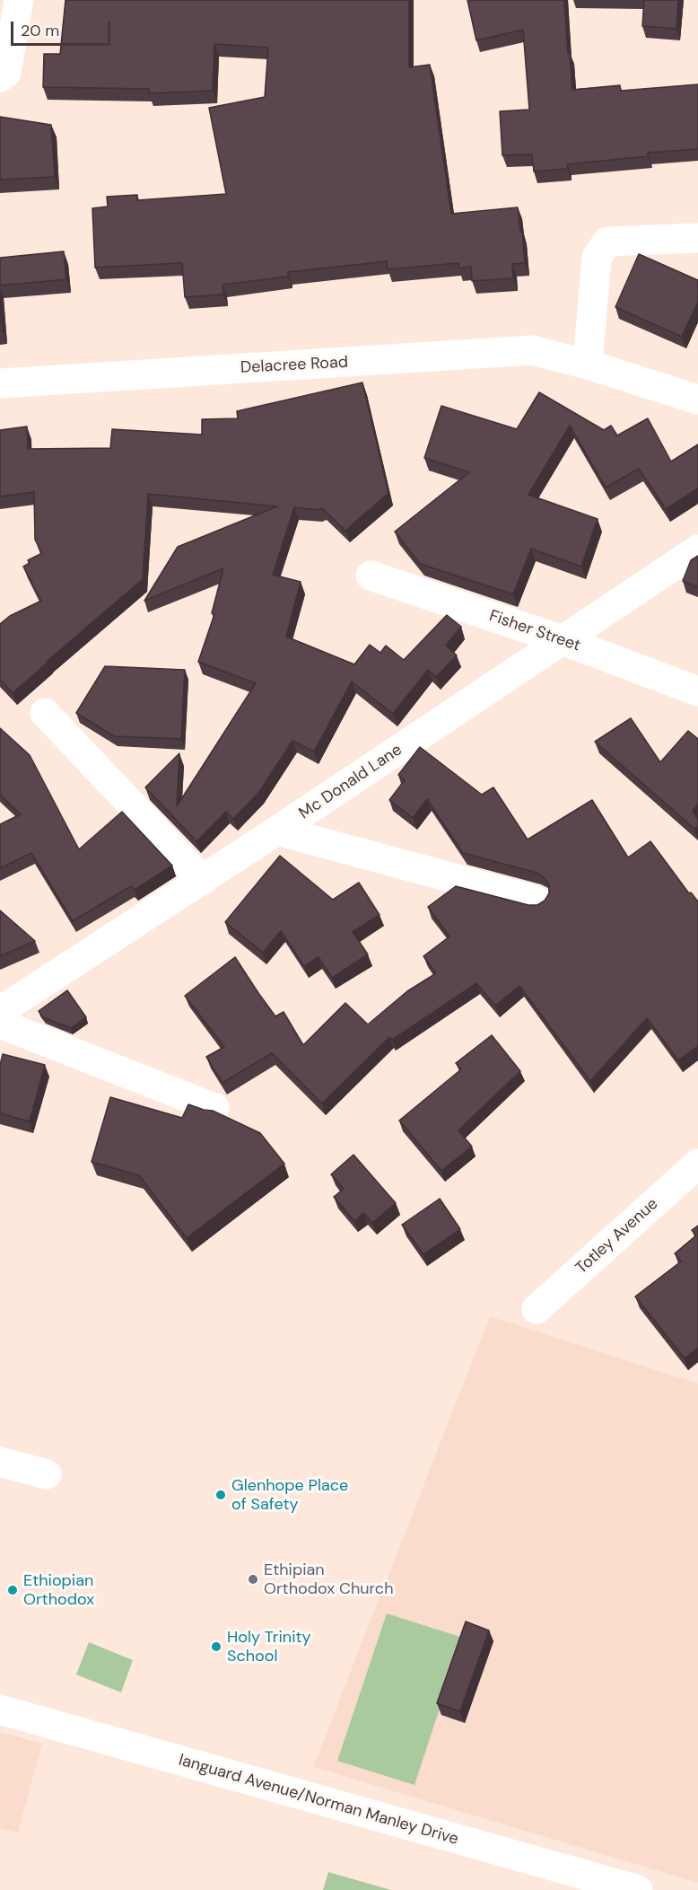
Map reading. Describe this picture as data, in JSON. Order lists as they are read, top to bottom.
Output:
{
  "streets": {
    "street": [
      "Delacree Road",
      "Fisher Street",
      "Mc Donald Lane",
      "Totley Avenue",
      "languard Avenue/Norman Manley Drive"
    ]
  },
  "crossings": [
    ["Fisher Street", "Mc Donald Lane"]
  ],
  "places": [
    "Glenhope Place of Safety",
    "Ethipian Orthodox Church",
    "Ethiopian Orthodox",
    "Holy Trinity School"
  ],
  "scale_bar": "20 m"
}
